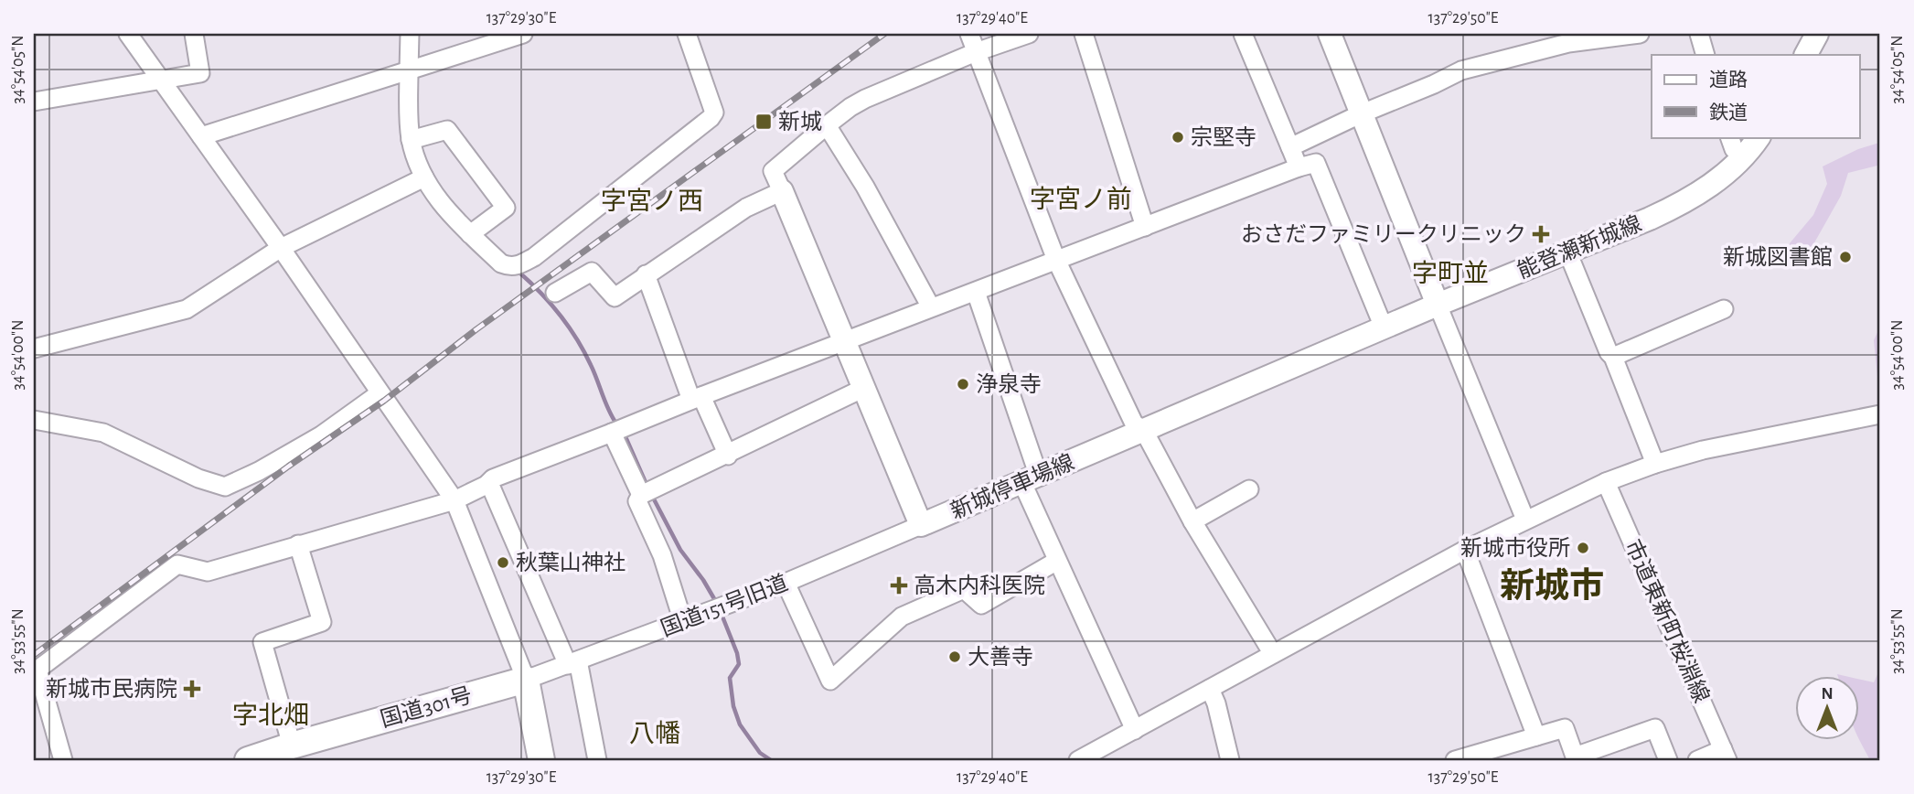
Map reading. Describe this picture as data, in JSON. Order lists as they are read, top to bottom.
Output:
{
  "streets": {
    "highway": ["国道301号"],
    "main road": ["能登瀬新城線", "新城停車場線"],
    "street": ["国道151号旧道", "市道東新町桜淵線"]
  },
  "crossings": [
    ["能登瀬新城線", "新城停車場線"],
    ["新城停車場線", "国道151号旧道"],
    ["国道151号旧道", "国道301号"]
  ],
  "districts": [
    "字宮ノ前",
    "字宮ノ西",
    "字町並",
    "新城市",
    "字北畑",
    "八幡"
  ],
  "places": {
    "transit": ["新城"],
    "other": [
      "宗堅寺",
      "新城図書館",
      "浄泉寺",
      "新城市役所",
      "秋葉山神社",
      "大善寺"
    ],
    "health": ["おさだファミリークリニック", "高木内科医院", "新城市民病院"]
  },
  "legend": ["道路", "鉄道"],
  "north": "top",
  "coordinates": [
    "137°29'30\"E",
    "137°29'40\"E",
    "137°29'50\"E",
    "34°54'05\"N",
    "34°54'00\"N",
    "34°53'55\"N"
  ]
}
